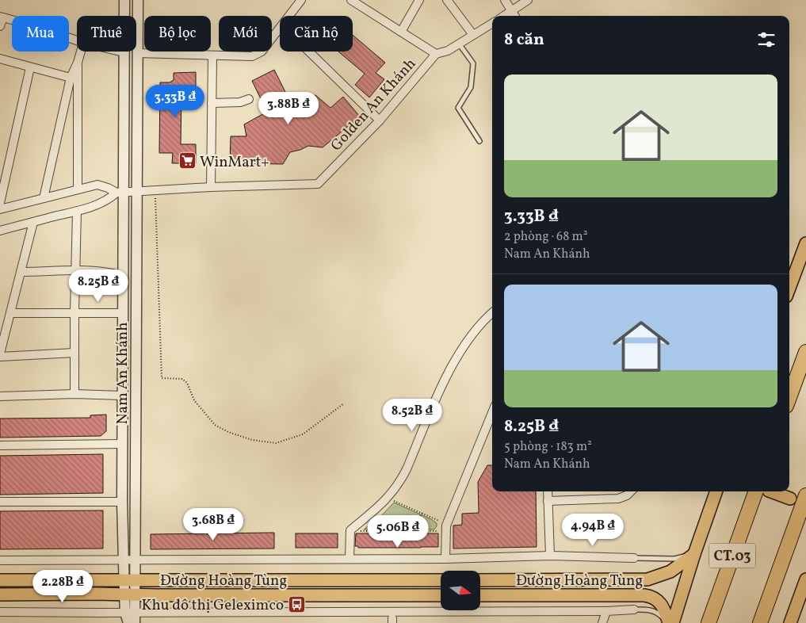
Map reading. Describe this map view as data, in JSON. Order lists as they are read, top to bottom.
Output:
{
  "streets": {
    "highway": ["CT.03"],
    "main road": ["Đường Hoàng Tùng"],
    "street": ["Golden An Khánh", "Nam An Khánh"]
  },
  "crossings": [
    ["Golden An Khánh", "Nam An Khánh"],
    ["Nam An Khánh", "Đường Hoàng Tùng"]
  ],
  "places": {
    "supermarket": ["WinMart+"],
    "bus stop": ["Khu đô thị Geleximco"]
  },
  "north": "right",
  "page": {
    "chip": [
      "Mua",
      "Thuê",
      "Bộ lọc",
      "Mới",
      "Căn hộ"
    ],
    "heading": "8 căn",
    "list": [
      {
        "name": "3.33B ₫",
        "note": "2 phòng · 68 m² · Nam An Khánh"
      },
      {
        "name": "8.25B ₫",
        "note": "5 phòng · 183 m² · Nam An Khánh"
      }
    ],
    "price": [
      "3.33B ₫",
      "3.88B ₫",
      "8.25B ₫",
      "8.52B ₫",
      "3.68B ₫",
      "4.94B ₫",
      "5.06B ₫",
      "2.28B ₫"
    ]
  }
}
